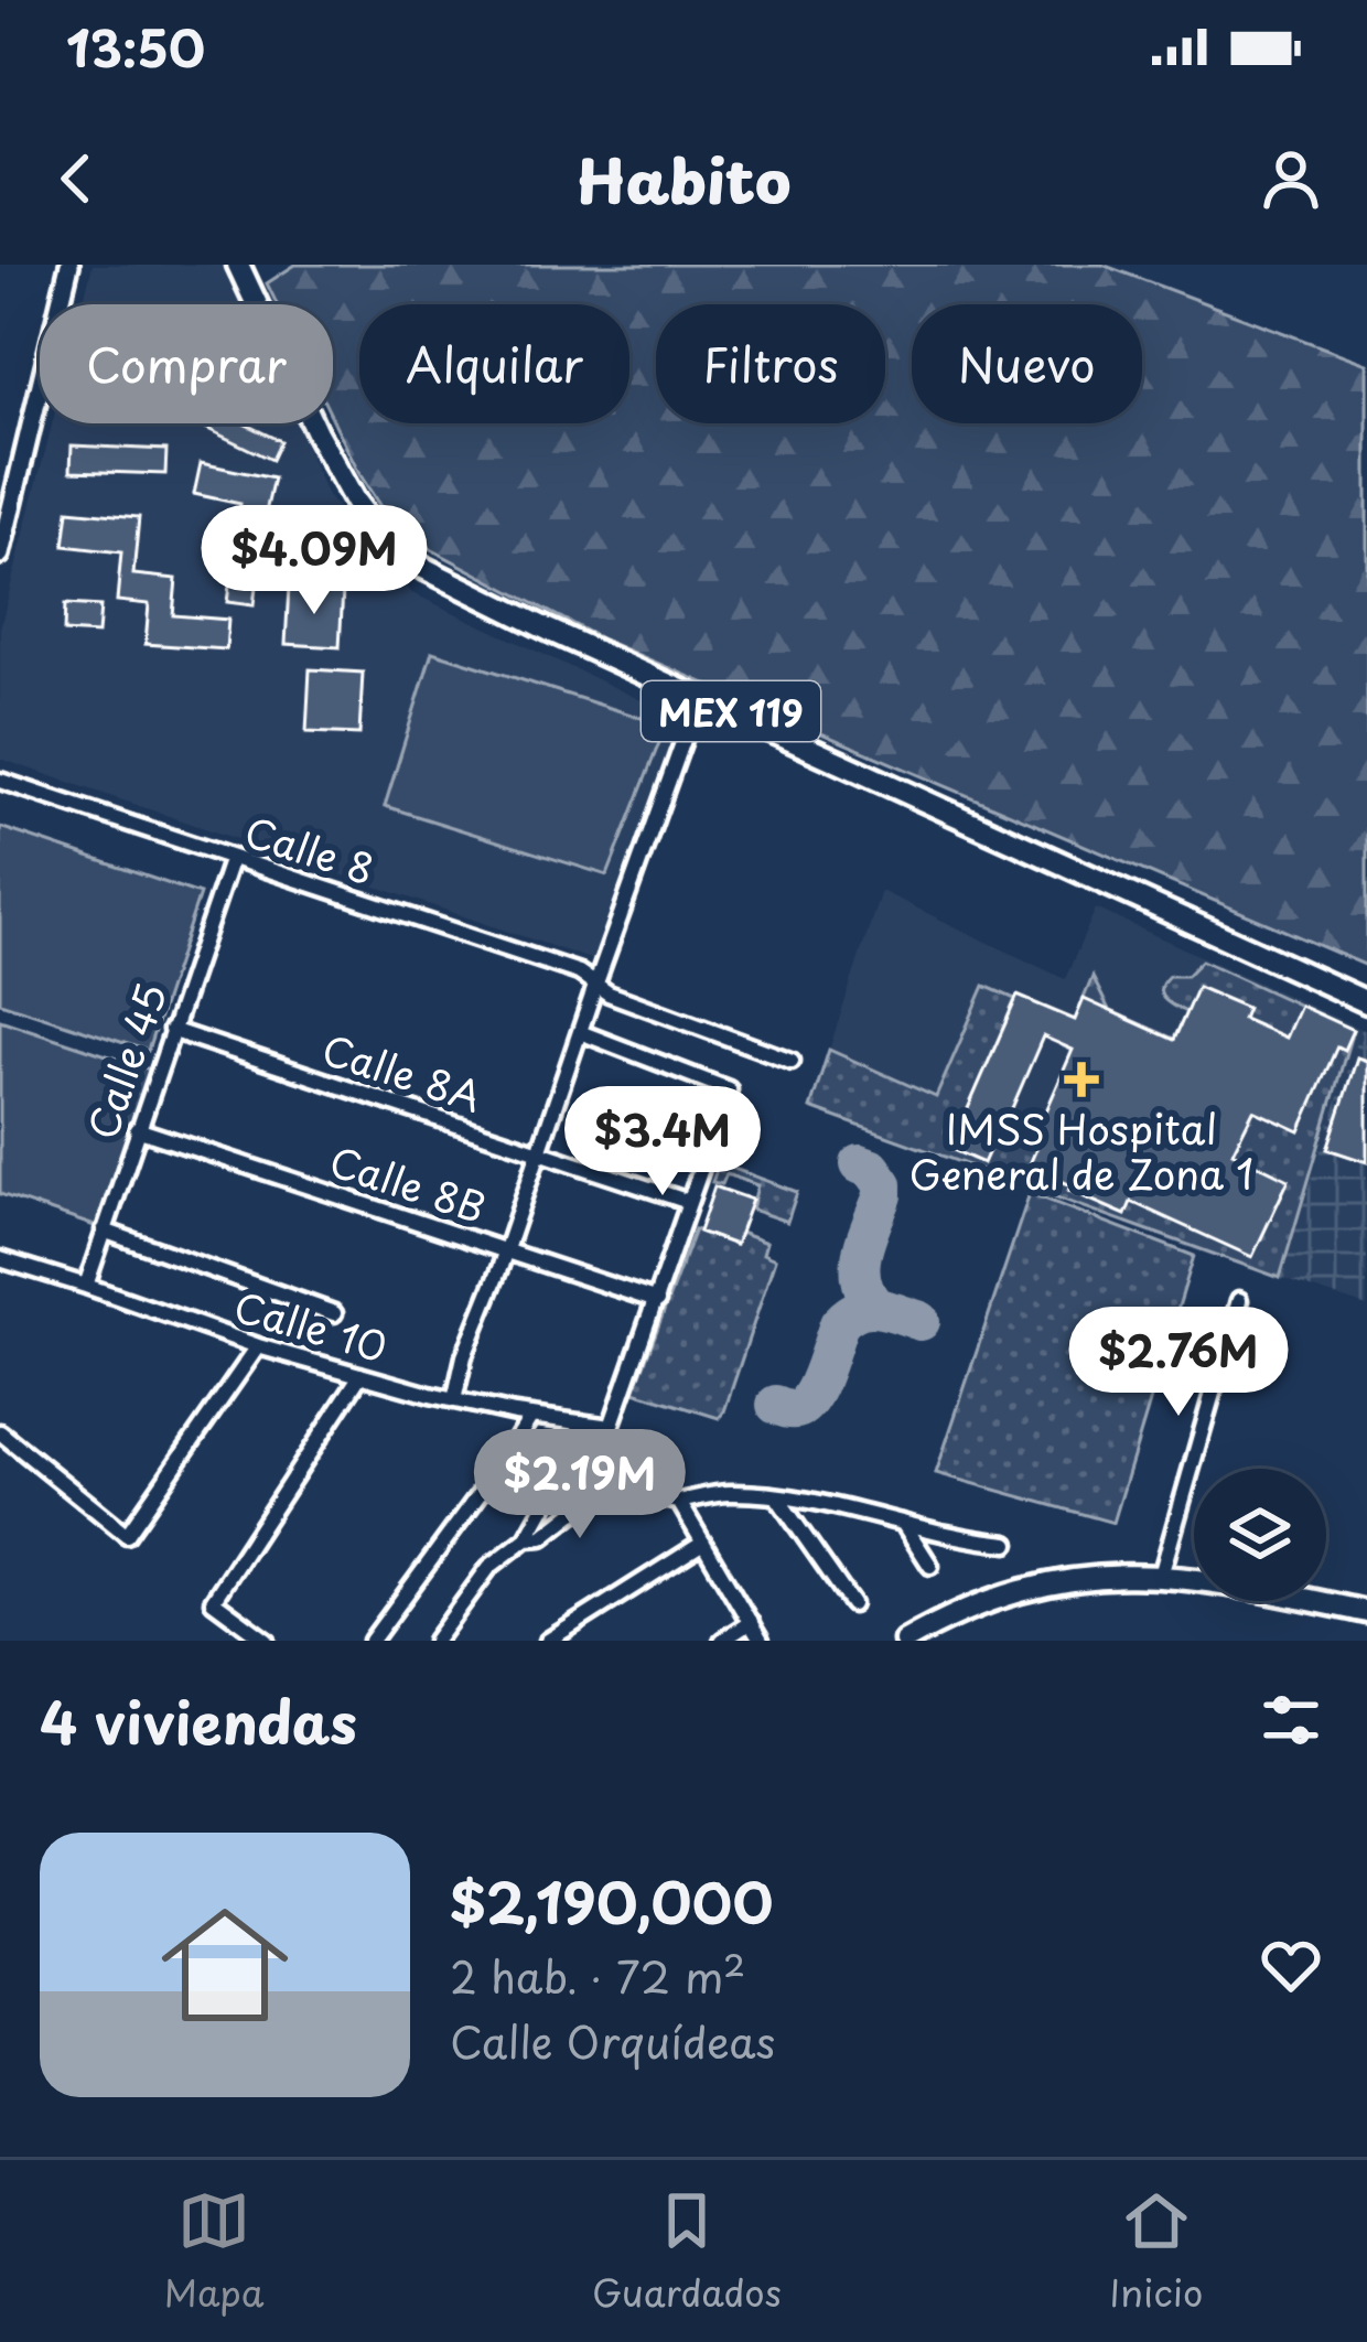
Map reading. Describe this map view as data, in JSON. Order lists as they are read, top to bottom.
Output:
{
  "streets": {
    "main road": ["MEX 119"],
    "street": [
      "Calle 8",
      "Calle 45",
      "Calle 8A",
      "Calle 8B",
      "Calle 10"
    ]
  },
  "crossings": [
    ["Calle 8", "Calle 45"],
    ["Calle 45", "Calle 8A"],
    ["Calle 45", "Calle 8B"],
    ["Calle 45", "Calle 10"]
  ],
  "places": {
    "health": ["IMSS Hospital General de Zona 1"]
  },
  "page": {
    "status": "13:50",
    "header": "Habito",
    "chip": [
      "Comprar",
      "Alquilar",
      "Filtros",
      "Nuevo"
    ],
    "price": [
      "$4.09M",
      "$3.4M",
      "$2.76M",
      "$2.19M"
    ],
    "heading": "4 viviendas",
    "list": [
      {
        "name": "$2,190,000",
        "note": "2 hab. · 72 m² · Calle Orquídeas"
      }
    ],
    "tabs": ["Mapa", "Guardados", "Inicio"]
  }
}
